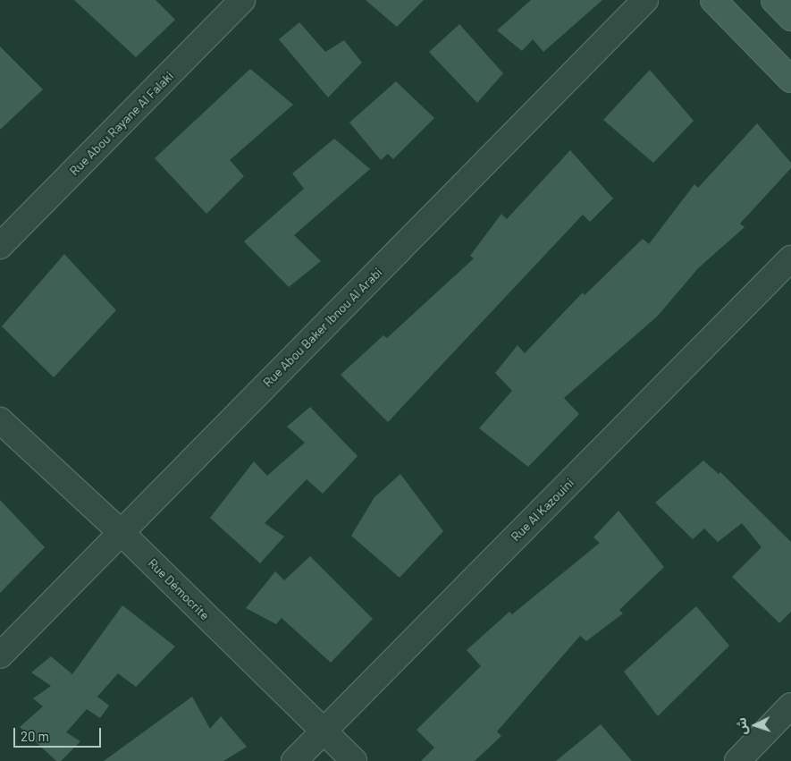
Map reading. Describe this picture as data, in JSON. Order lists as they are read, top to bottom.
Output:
{
  "streets": {
    "street": [
      "Rue Abou Rayane Al Falaki",
      "Rue Abou Baker Ibnou Al Arabi",
      "Rue Al Kazouini",
      "Rue Démocrite"
    ]
  },
  "crossings": [
    ["Rue Abou Baker Ibnou Al Arabi", "Rue Démocrite"],
    ["Rue Al Kazouini", "Rue Démocrite"]
  ],
  "scale_bar": "20 m",
  "north": "left"
}
